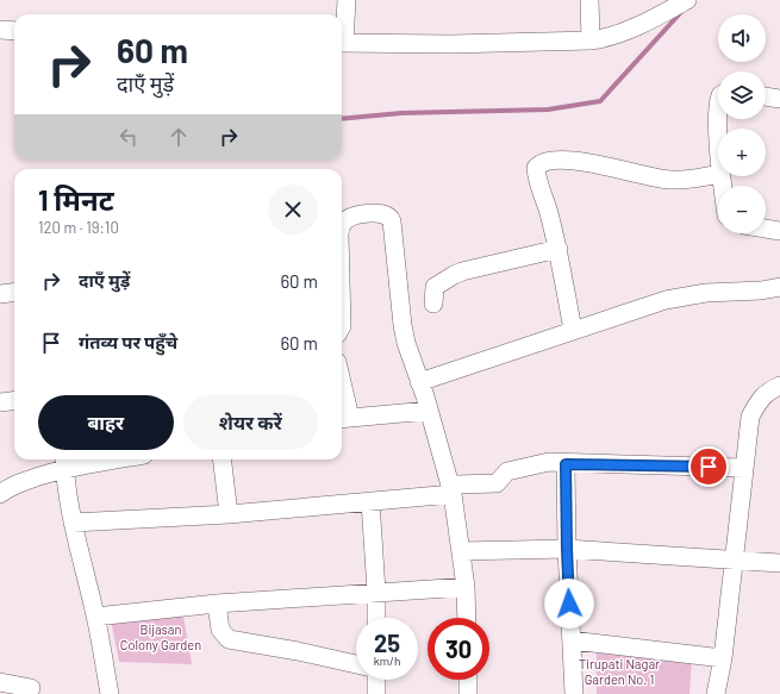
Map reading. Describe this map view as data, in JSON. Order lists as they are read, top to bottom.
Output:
{
  "parks": ["Bijasan Colony Garden", "Tirupati Nagar Garden No. 1"],
  "page": {
    "map_buttons": ["+", "−"],
    "turn": ["60 m", "दाएँ मुड़ें"],
    "heading": ["1 मिनट", "120 m · 19:10"],
    "list": [
      {
        "name": "दाएँ मुड़ें",
        "value": "60 m"
      },
      {
        "name": "गंतव्य पर पहुँचे",
        "value": "60 m"
      }
    ],
    "buttons": ["बाहर", "शेयर करें"],
    "speed": "25 km/h",
    "limit": "30"
  }
}
